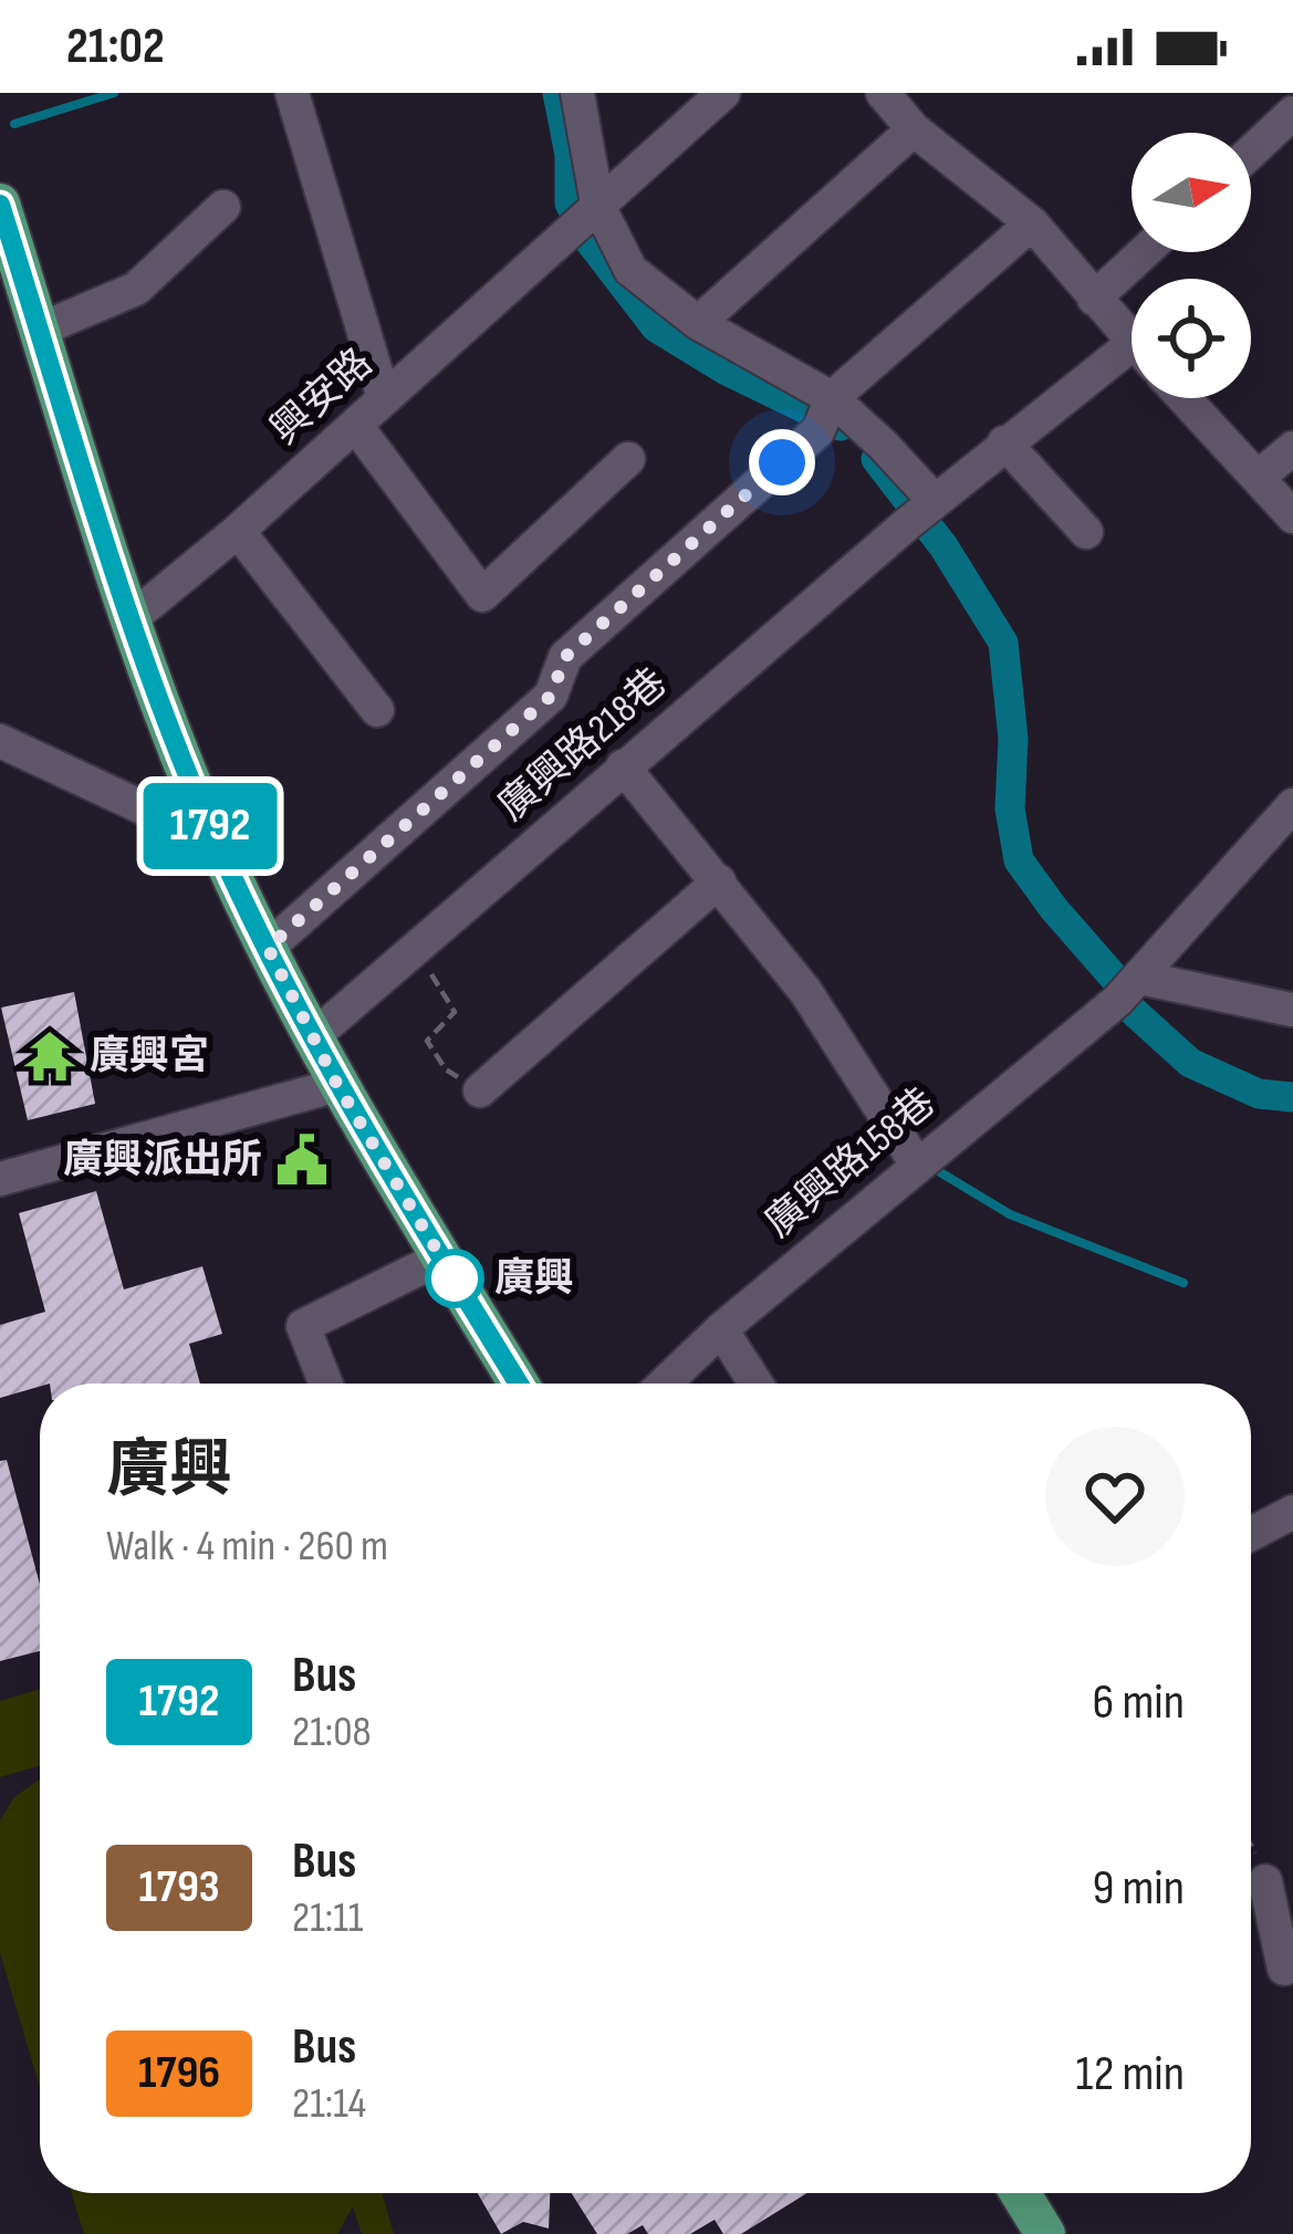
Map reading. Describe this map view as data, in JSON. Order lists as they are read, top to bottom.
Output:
{
  "streets": {
    "street": ["興安路", "廣興路218巷", "廣興路158巷"]
  },
  "places": {
    "temple": ["廣興宮"],
    "public building": ["廣興派出所"],
    "other": ["廣興"]
  },
  "lines": ["bus line 1792"],
  "north": "right",
  "page": {
    "status": "21:02",
    "on_map": "1792",
    "heading": ["廣興", "Walk · 4 min · 260 m"],
    "list": [
      {
        "mark": "1792",
        "name": "Bus",
        "note": "21:08",
        "value": "6 min"
      },
      {
        "mark": "1793",
        "name": "Bus",
        "note": "21:11",
        "value": "9 min"
      },
      {
        "mark": "1796",
        "name": "Bus",
        "note": "21:14",
        "value": "12 min"
      }
    ]
  }
}
